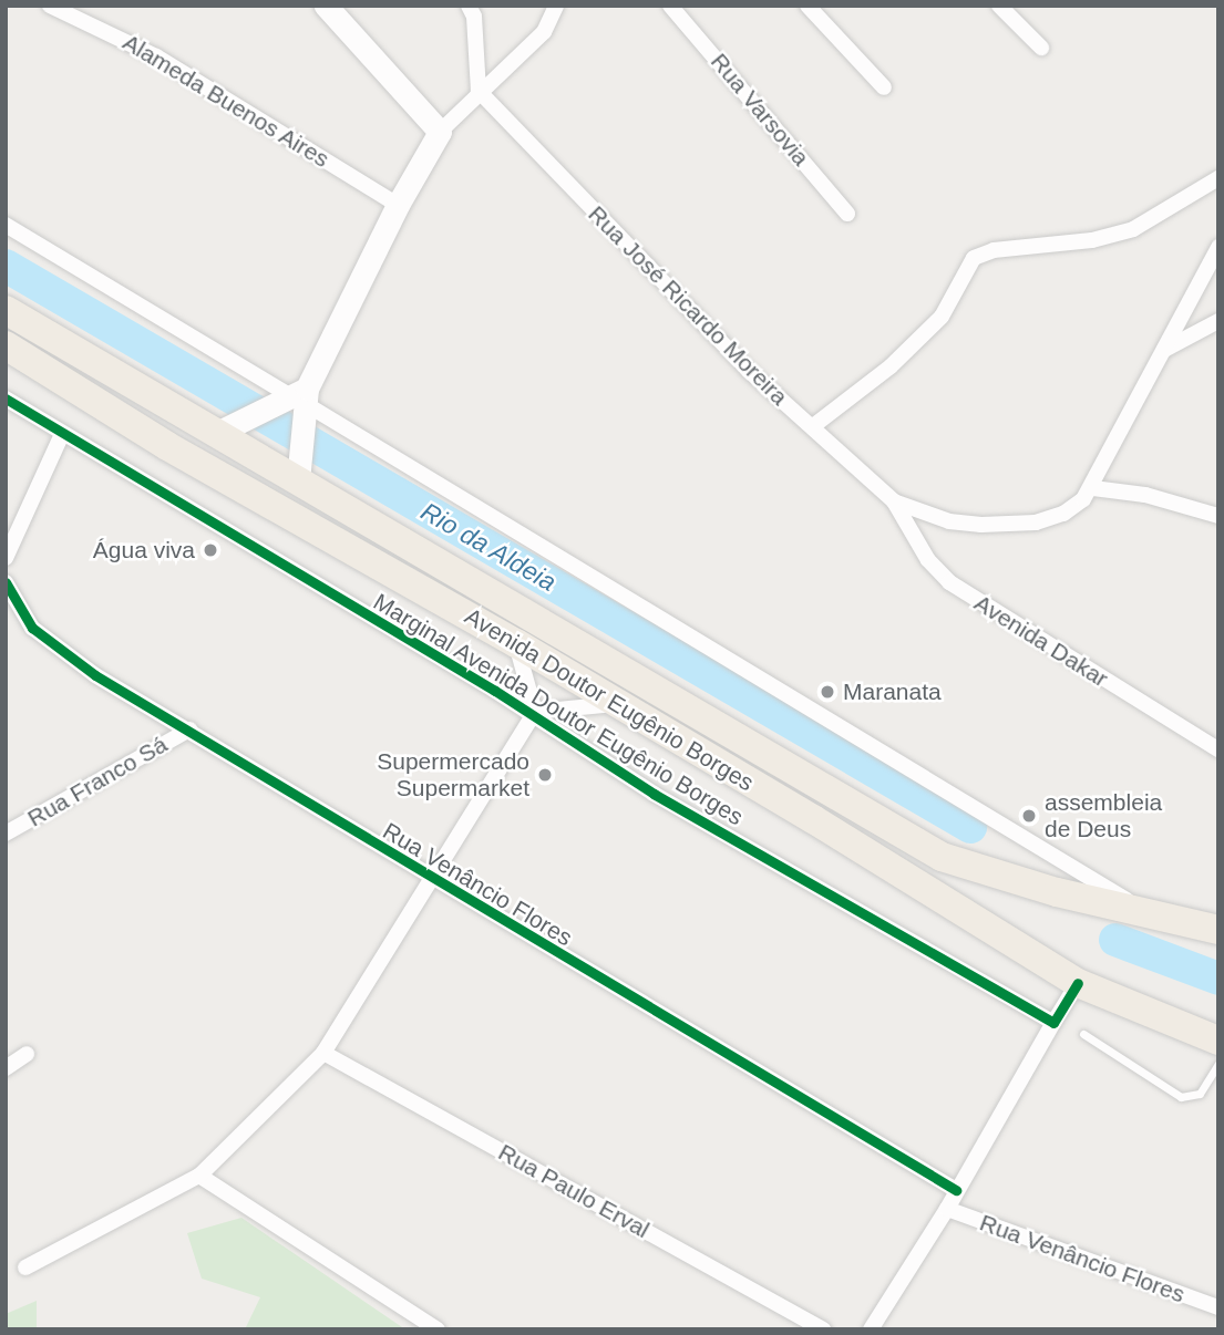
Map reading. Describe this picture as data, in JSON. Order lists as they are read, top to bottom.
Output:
{
  "streets": {
    "highway": ["Avenida Doutor Eugênio Borges"],
    "street": [
      "Alameda Buenos Aires",
      "Rua Varsovia",
      "Rua José Ricardo Moreira",
      "Avenida Dakar",
      "Marginal Avenida Doutor Eugênio Borges",
      "Rua Franco Sá",
      "Rua Venâncio Flores",
      "Rua Paulo Erval"
    ]
  },
  "crossings": [
    ["Rua José Ricardo Moreira", "Avenida Dakar"],
    ["Rua Franco Sá", "Rua Venâncio Flores"]
  ],
  "water": ["Rio da Aldeia"],
  "places": [
    "Água viva",
    "Maranata",
    "Supermercado Supermarket",
    "assembleia de Deus"
  ]
}
